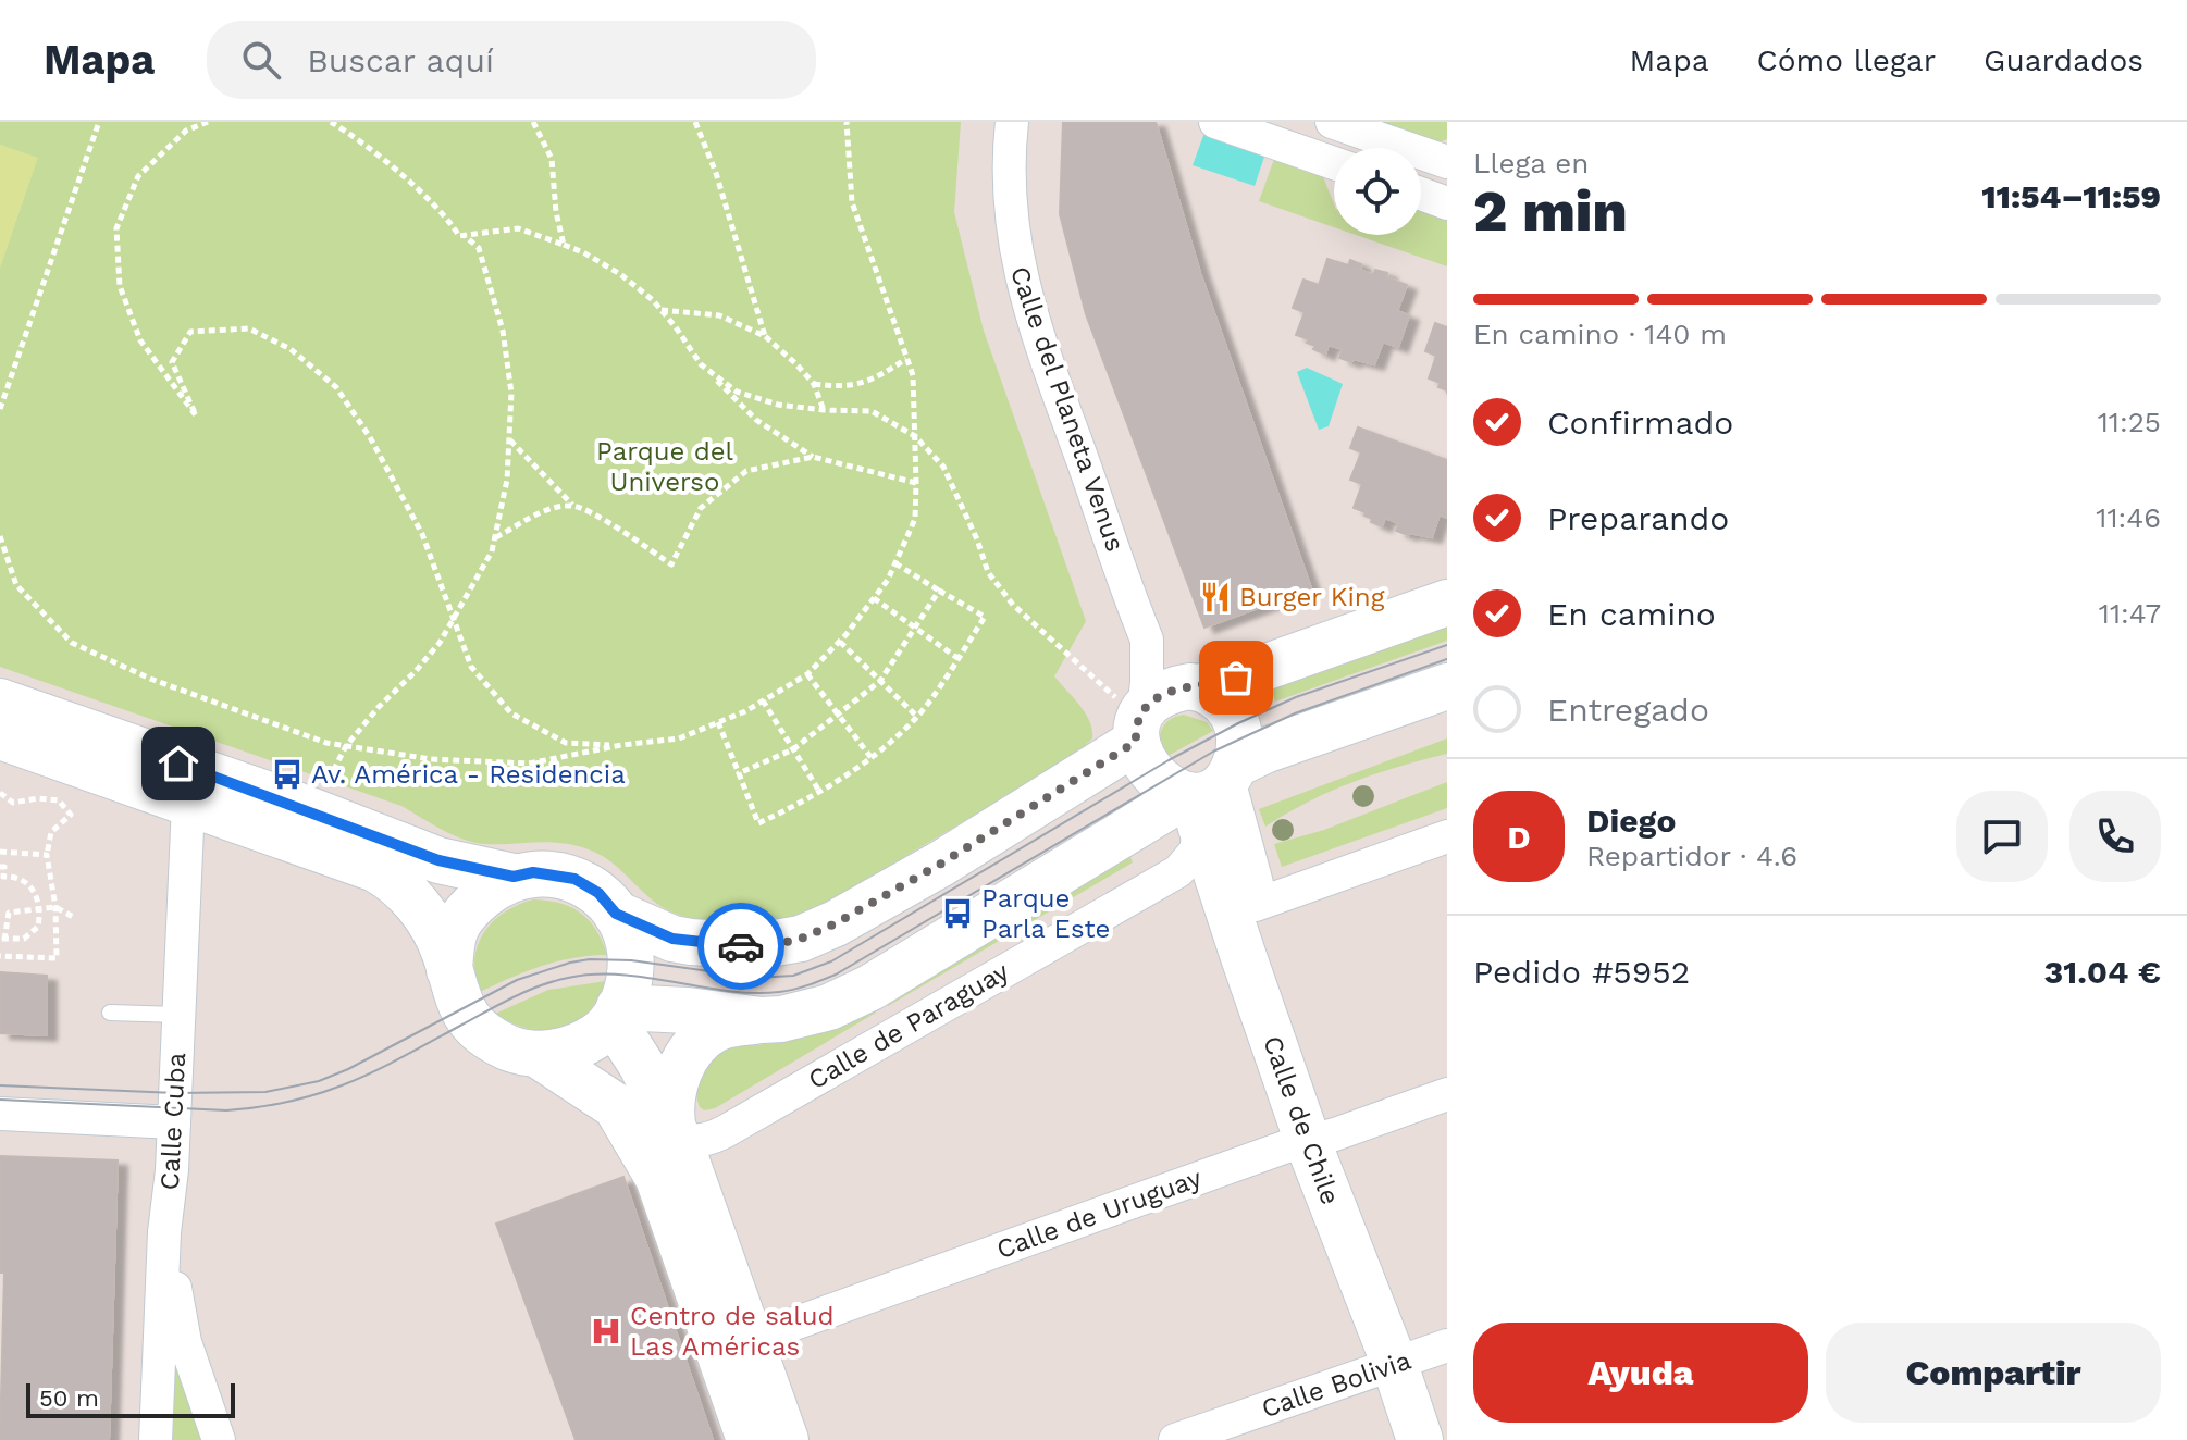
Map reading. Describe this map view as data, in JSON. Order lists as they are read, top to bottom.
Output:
{
  "streets": {
    "street": [
      "Calle del Planeta Venus",
      "Calle de Paraguay",
      "Calle de Chile",
      "Calle Cuba",
      "Calle de Uruguay",
      "Calle Bolivia"
    ]
  },
  "crossings": [
    ["Calle del Planeta Venus", "Calle de Paraguay"],
    ["Calle del Planeta Venus", "Calle de Chile"],
    ["Calle de Paraguay", "Calle de Chile"],
    ["Calle de Chile", "Calle de Uruguay"],
    ["Calle de Chile", "Calle Bolivia"]
  ],
  "parks": ["Parque del Universo"],
  "places": {
    "restaurant": ["Burger King"],
    "bus stop": ["Av. América - Residencia", "Parque Parla Este"],
    "hospital": ["Centro de salud Las Américas"]
  },
  "scale_bar": "50 m",
  "page": {
    "header": "Mapa",
    "search": "Buscar aquí",
    "nav": ["Mapa", "Cómo llegar", "Guardados"],
    "heading": ["2 min", "Llega en", "11:54–11:59"],
    "panel": [
      "Diego",
      "Repartidor · 4.6",
      "Pedido #5952",
      "31.04 €"
    ],
    "bar": "En camino · 140 m",
    "list": [
      ["Confirmado", "11:25"],
      ["Preparando", "11:46"],
      ["En camino", "11:47"],
      "Entregado"
    ],
    "round": "D",
    "buttons": ["Ayuda", "Compartir"],
    "scale": "50 m"
  }
}
